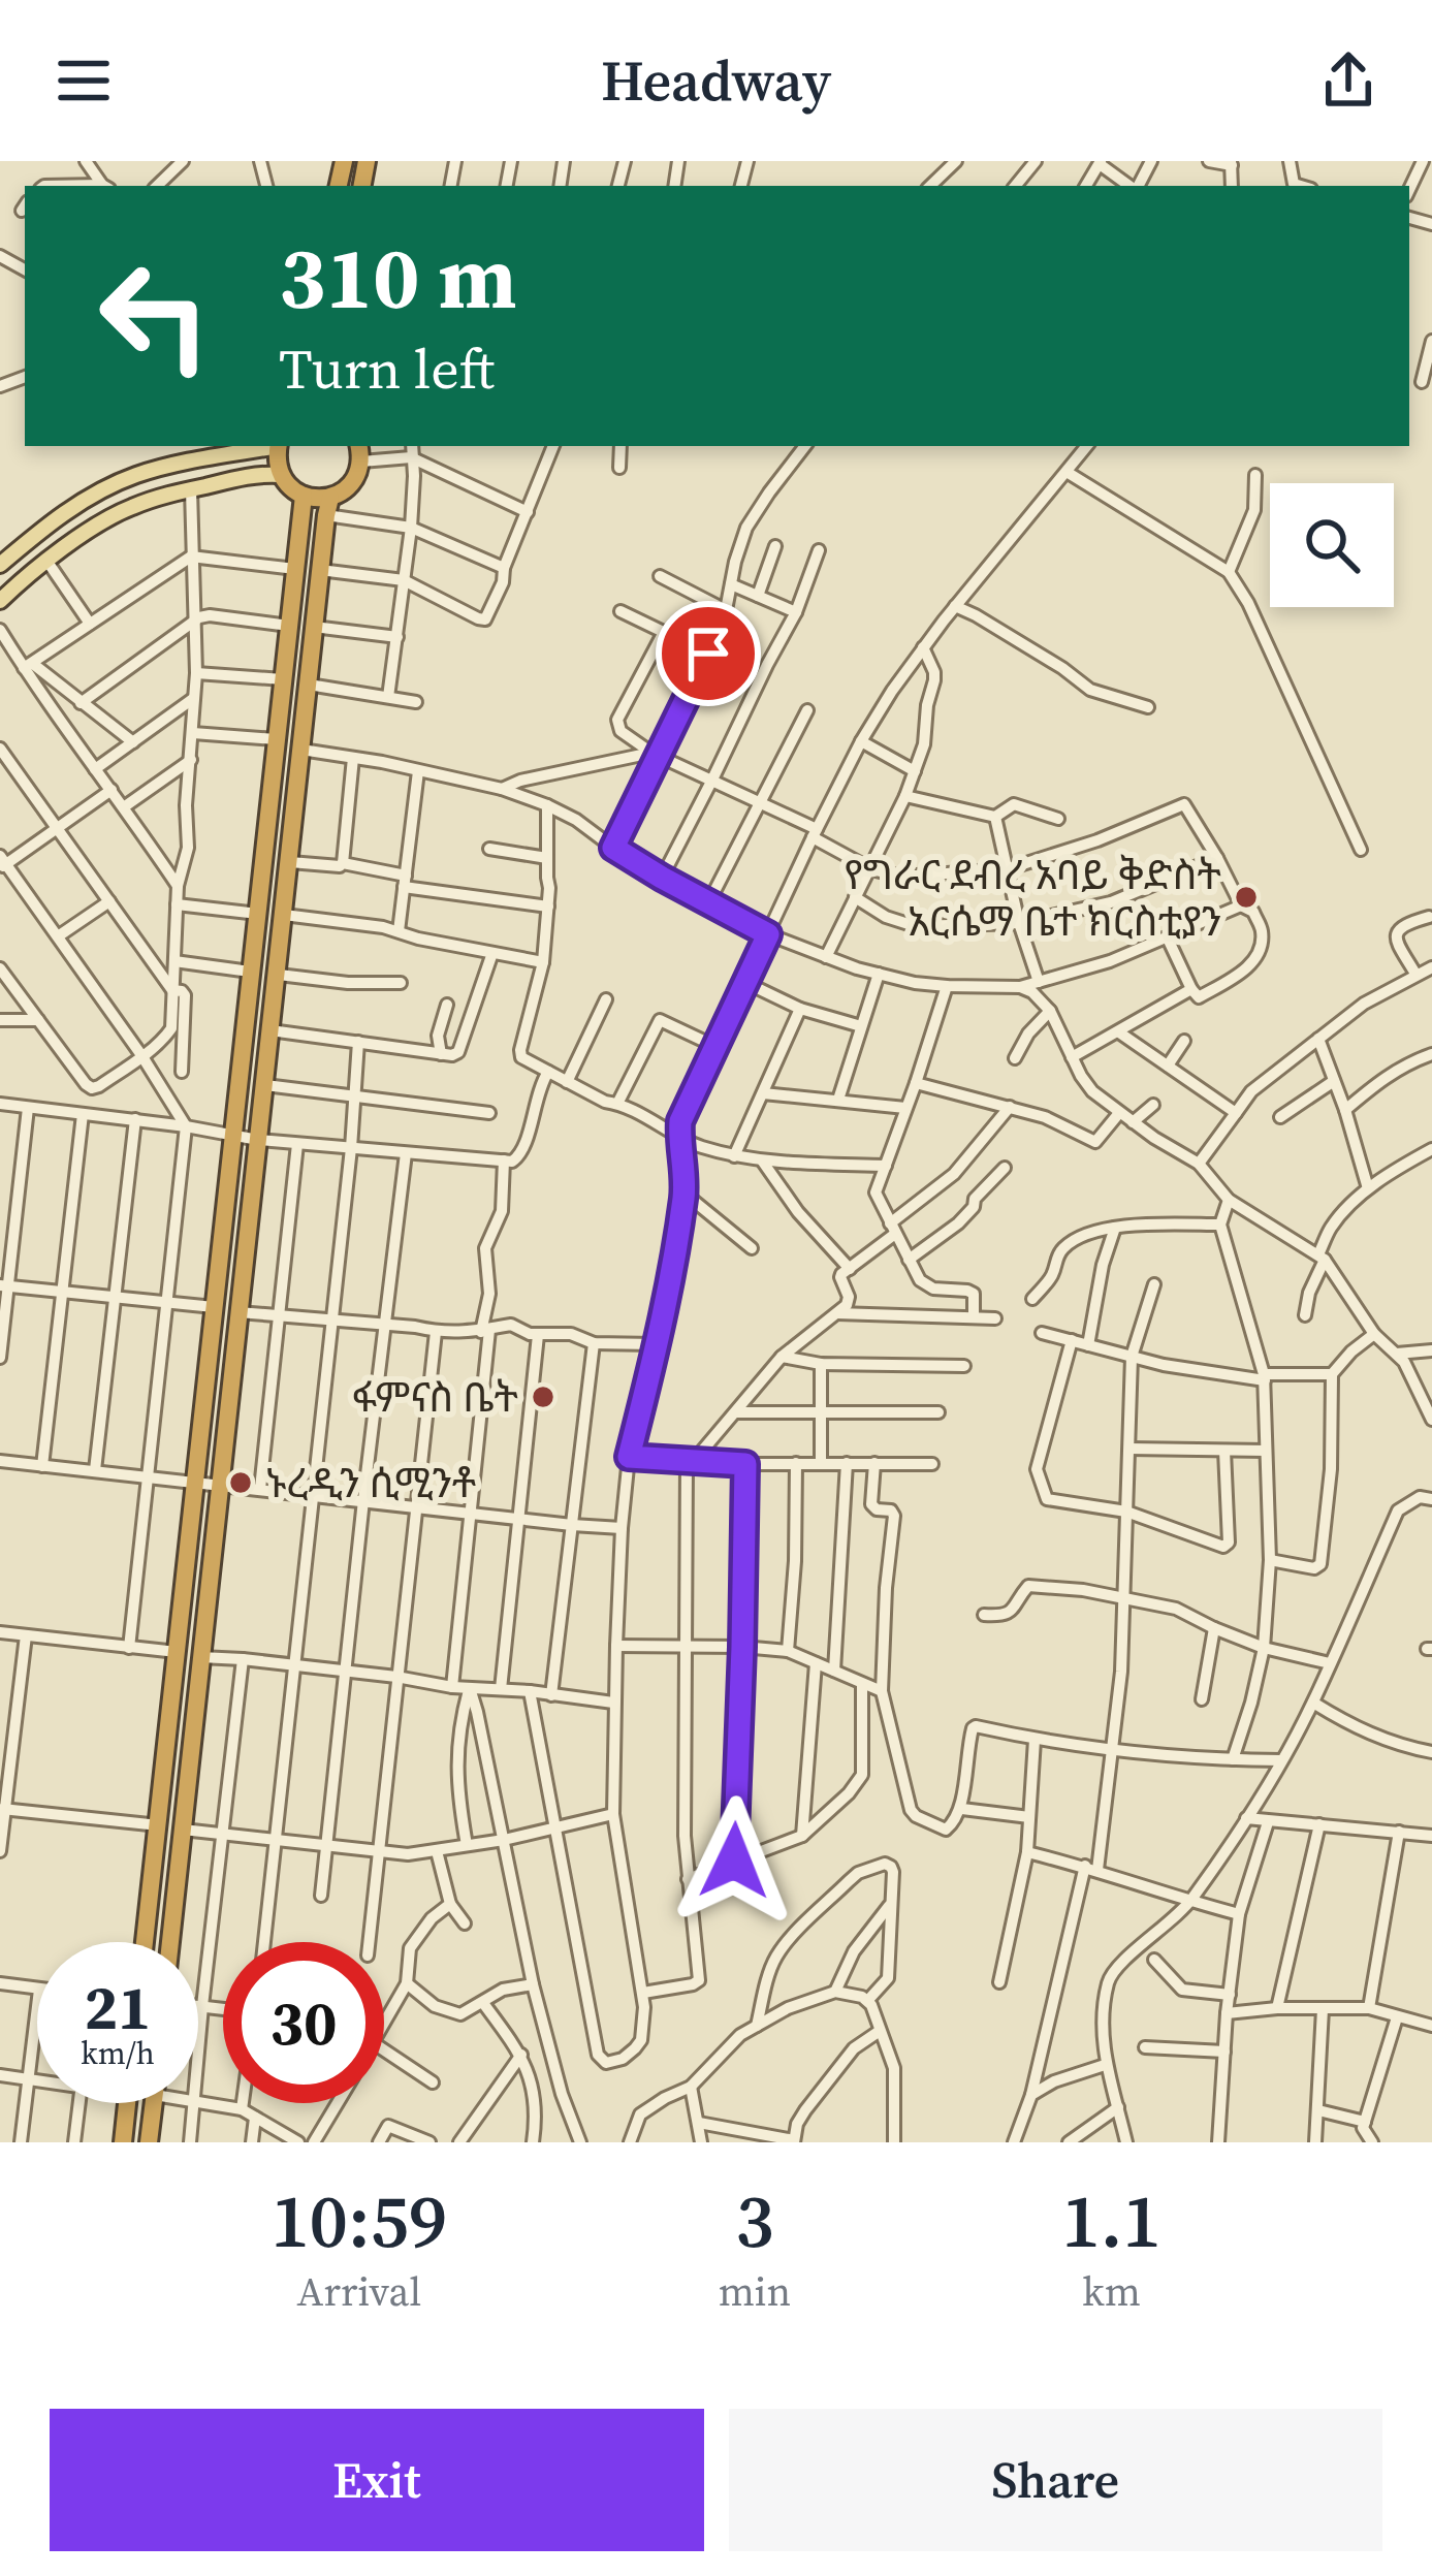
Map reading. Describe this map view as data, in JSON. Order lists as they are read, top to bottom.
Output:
{
  "places": ["የግራር ደብረ አባይ ቅድስት አርሴማ ቤተ ክርስቲያን", "ፋምናስ ቤት", "ኑረዲን ሲሚንቶ"],
  "page": {
    "header": "Headway",
    "turn": ["310 m", "Turn left"],
    "speed": "21 km/h",
    "limit": "30",
    "eta": [
      "10:59",
      "Arrival",
      "3",
      "min",
      "1.1",
      "km"
    ],
    "buttons": ["Exit", "Share"]
  }
}
